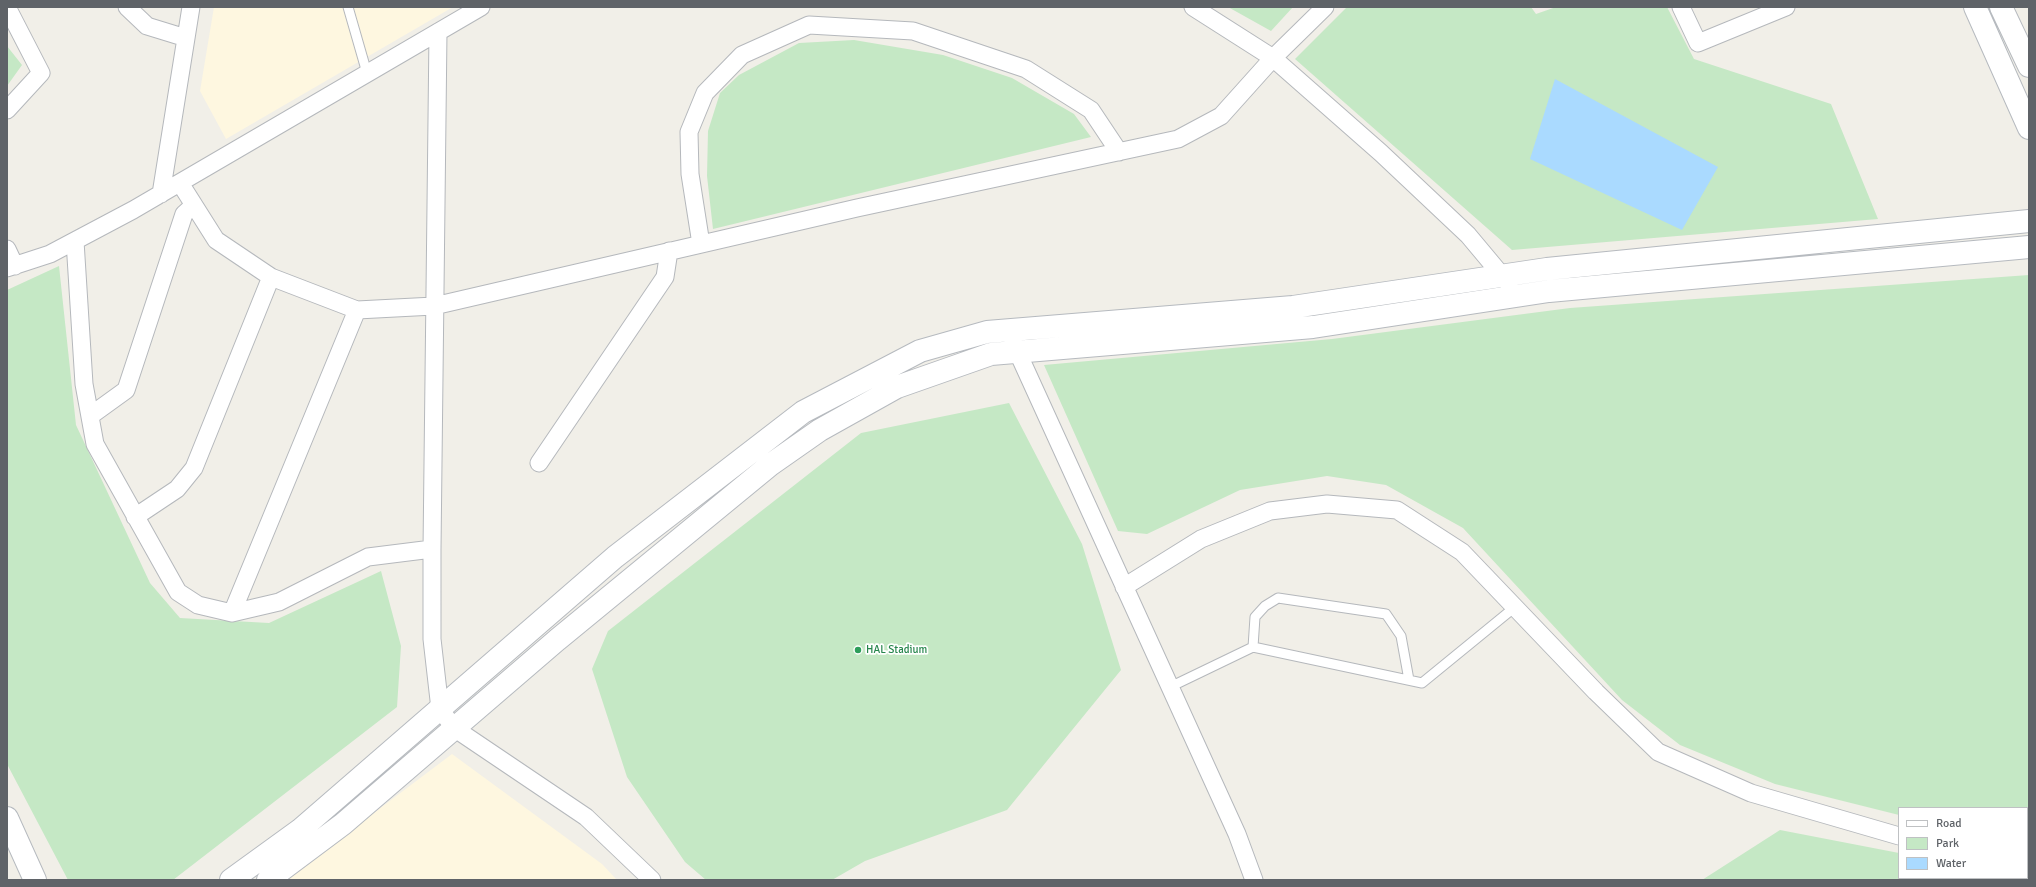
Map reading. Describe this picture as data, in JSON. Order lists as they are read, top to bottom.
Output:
{
  "places": ["HAL Stadium"],
  "legend": ["Road", "Park", "Water"]
}
